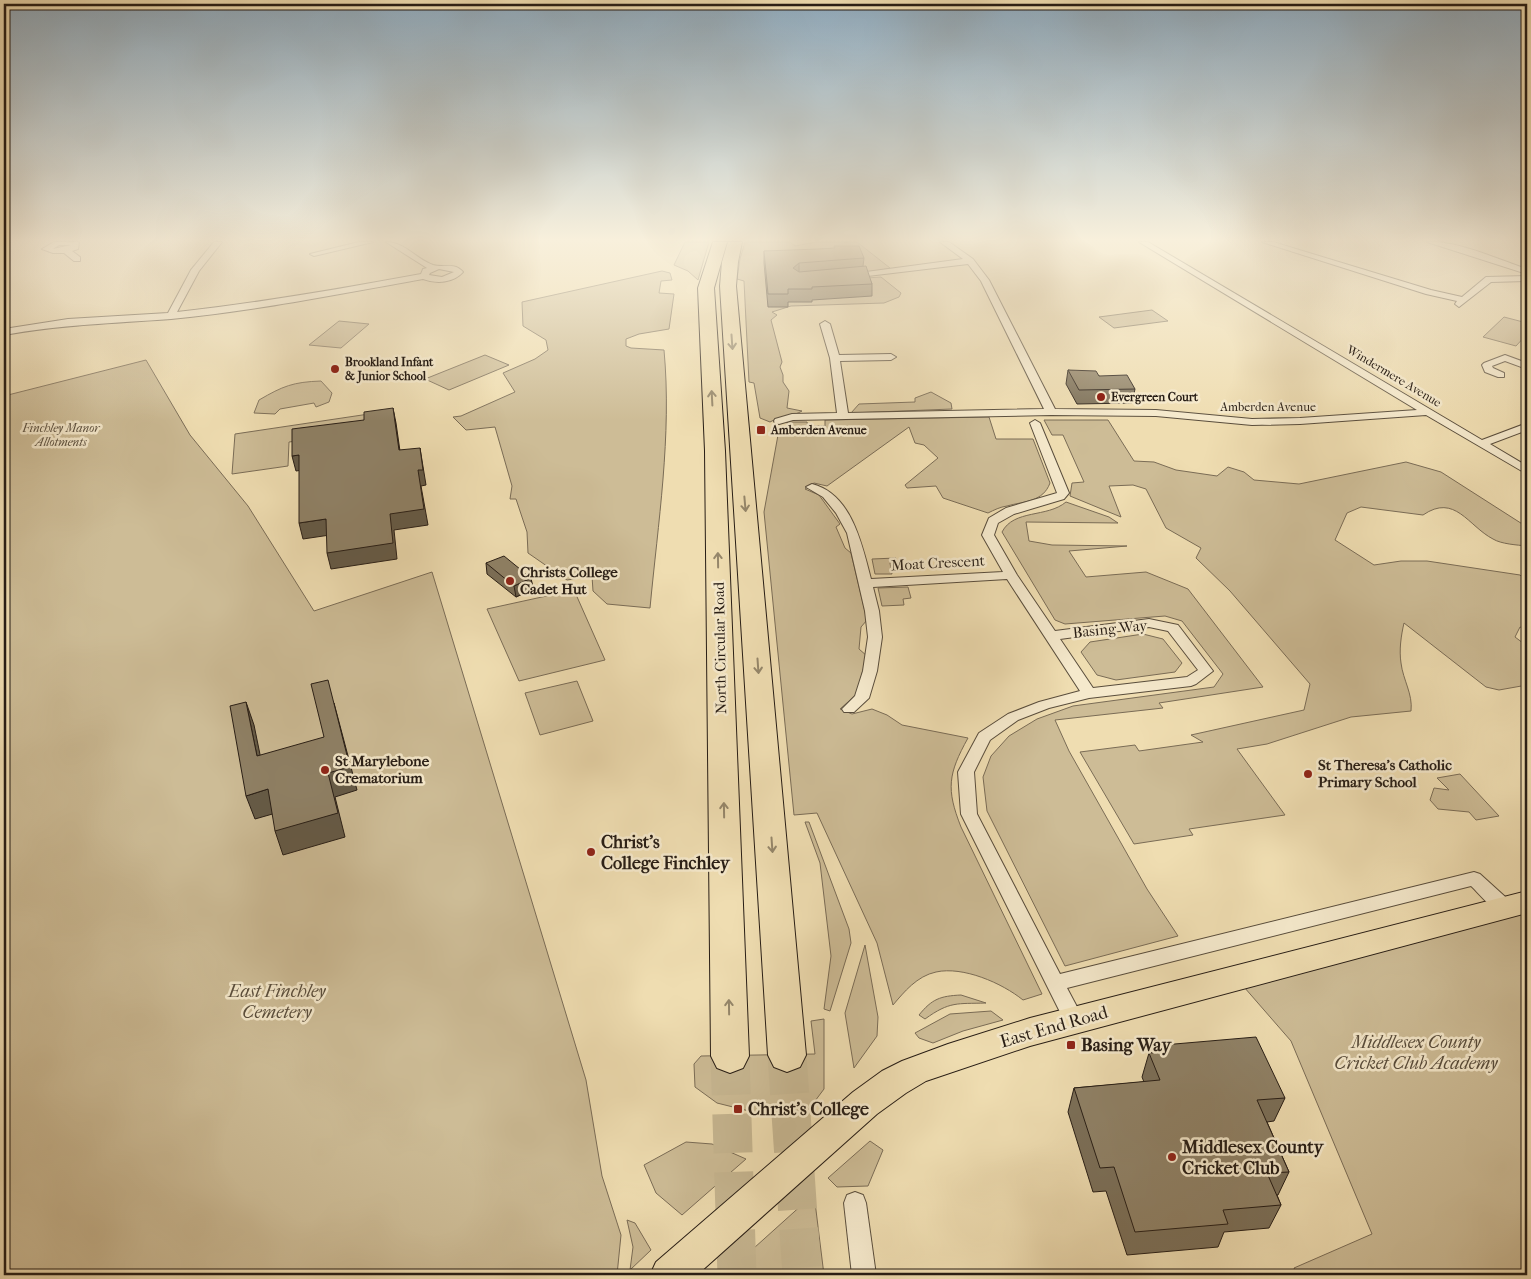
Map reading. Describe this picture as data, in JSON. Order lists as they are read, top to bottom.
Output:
{
  "streets": {
    "highway": ["North Circular Road"],
    "main road": ["East End Road"],
    "street": [
      "Windermere Avenue",
      "Amberden Avenue",
      "Moat Crescent",
      "Basing Way"
    ]
  },
  "crossings": [
    ["Windermere Avenue", "Amberden Avenue"],
    ["Moat Crescent", "Basing Way"],
    ["Basing Way", "East End Road"]
  ],
  "parks": ["Finchley Manor Allotments", "East Finchley Cemetery", "Middlesex County Cricket Club Academy"],
  "places": {
    "other": [
      "Brookland Infant & Junior School",
      "Evergreen Court",
      "Christs College Cadet Hut",
      "St Marylebone Crematorium",
      "St Theresa's Catholic Primary School",
      "Christ's College Finchley",
      "Middlesex County Cricket Club"
    ],
    "transit": ["Amberden Avenue", "Basing Way", "Christ's College"]
  }
}
